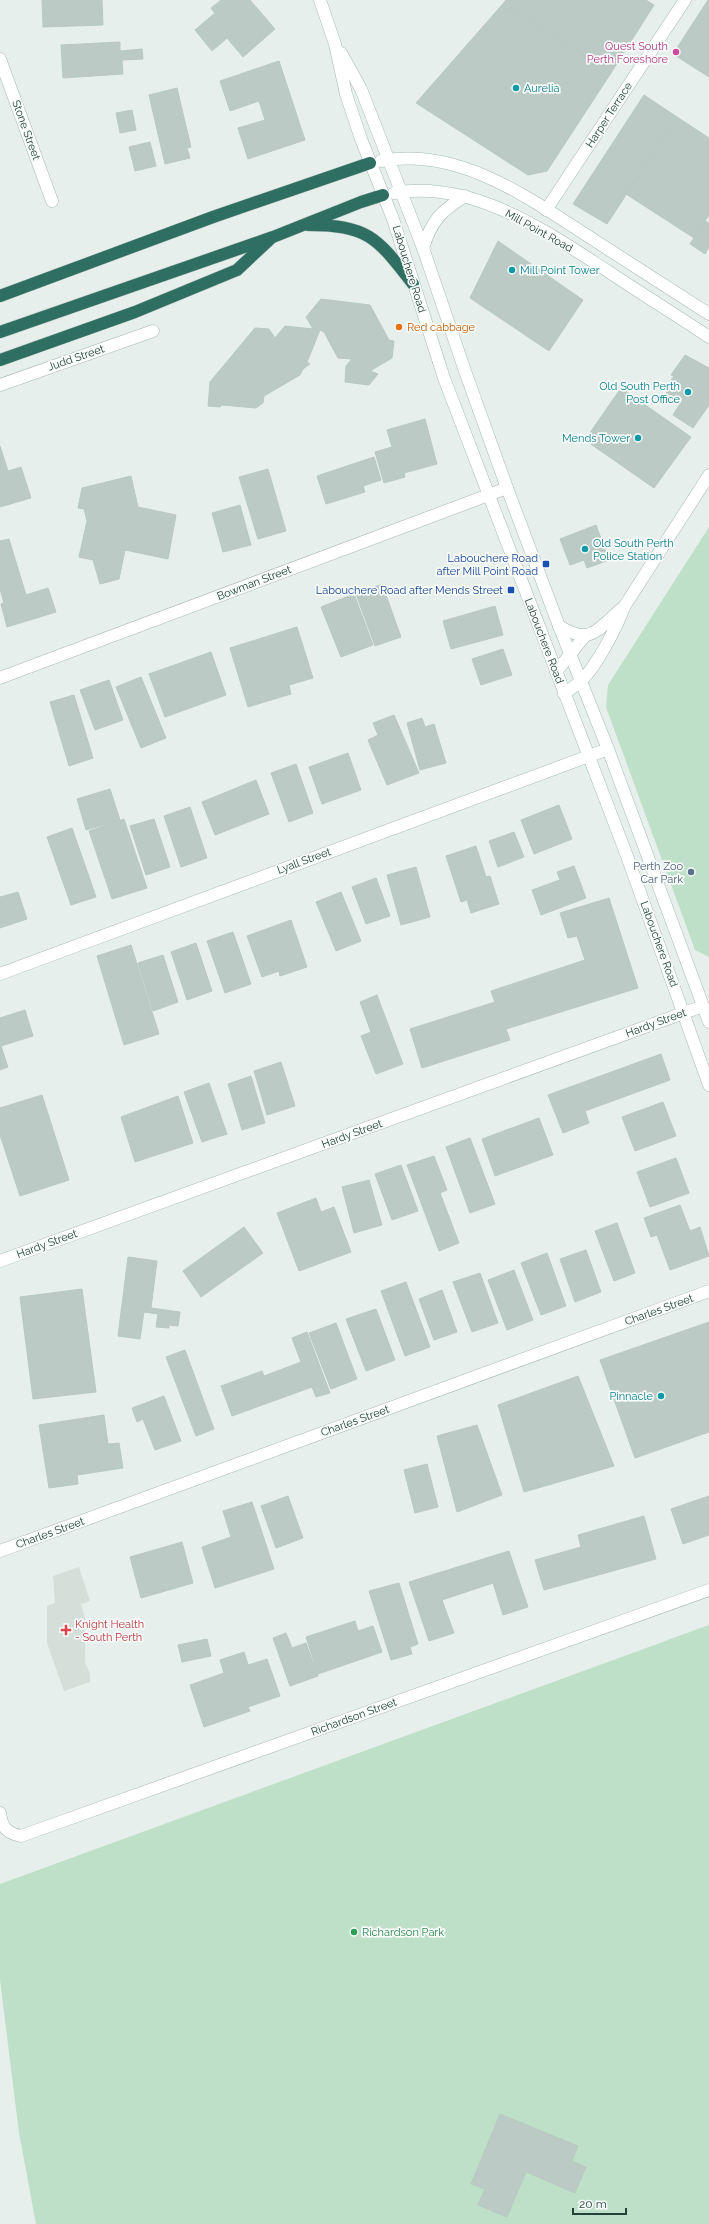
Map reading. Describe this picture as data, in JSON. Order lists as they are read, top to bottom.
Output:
{
  "streets": {
    "street": [
      "Harper Terrace",
      "Stone Street",
      "Mill Point Road",
      "Labouchere Road",
      "Judd Street",
      "Bowman Street",
      "Lyall Street",
      "Hardy Street",
      "Charles Street",
      "Richardson Street"
    ]
  },
  "crossings": [
    ["Harper Terrace", "Mill Point Road"],
    ["Mill Point Road", "Labouchere Road"],
    ["Labouchere Road", "Bowman Street"],
    ["Labouchere Road", "Lyall Street"],
    ["Labouchere Road", "Hardy Street"]
  ],
  "places": {
    "other": [
      "Quest South Perth Foreshore",
      "Aurelia",
      "Mill Point Tower",
      "Red cabbage",
      "Old South Perth Post Office",
      "Mends Tower",
      "Old South Perth Police Station",
      "Perth Zoo Car Park",
      "Pinnacle",
      "Richardson Park"
    ],
    "transit": ["Labouchere Road after Mill Point Road", "Labouchere Road after Mends Street"],
    "health": ["Knight Health - South Perth"]
  },
  "scale_bar": "20 m"
}
